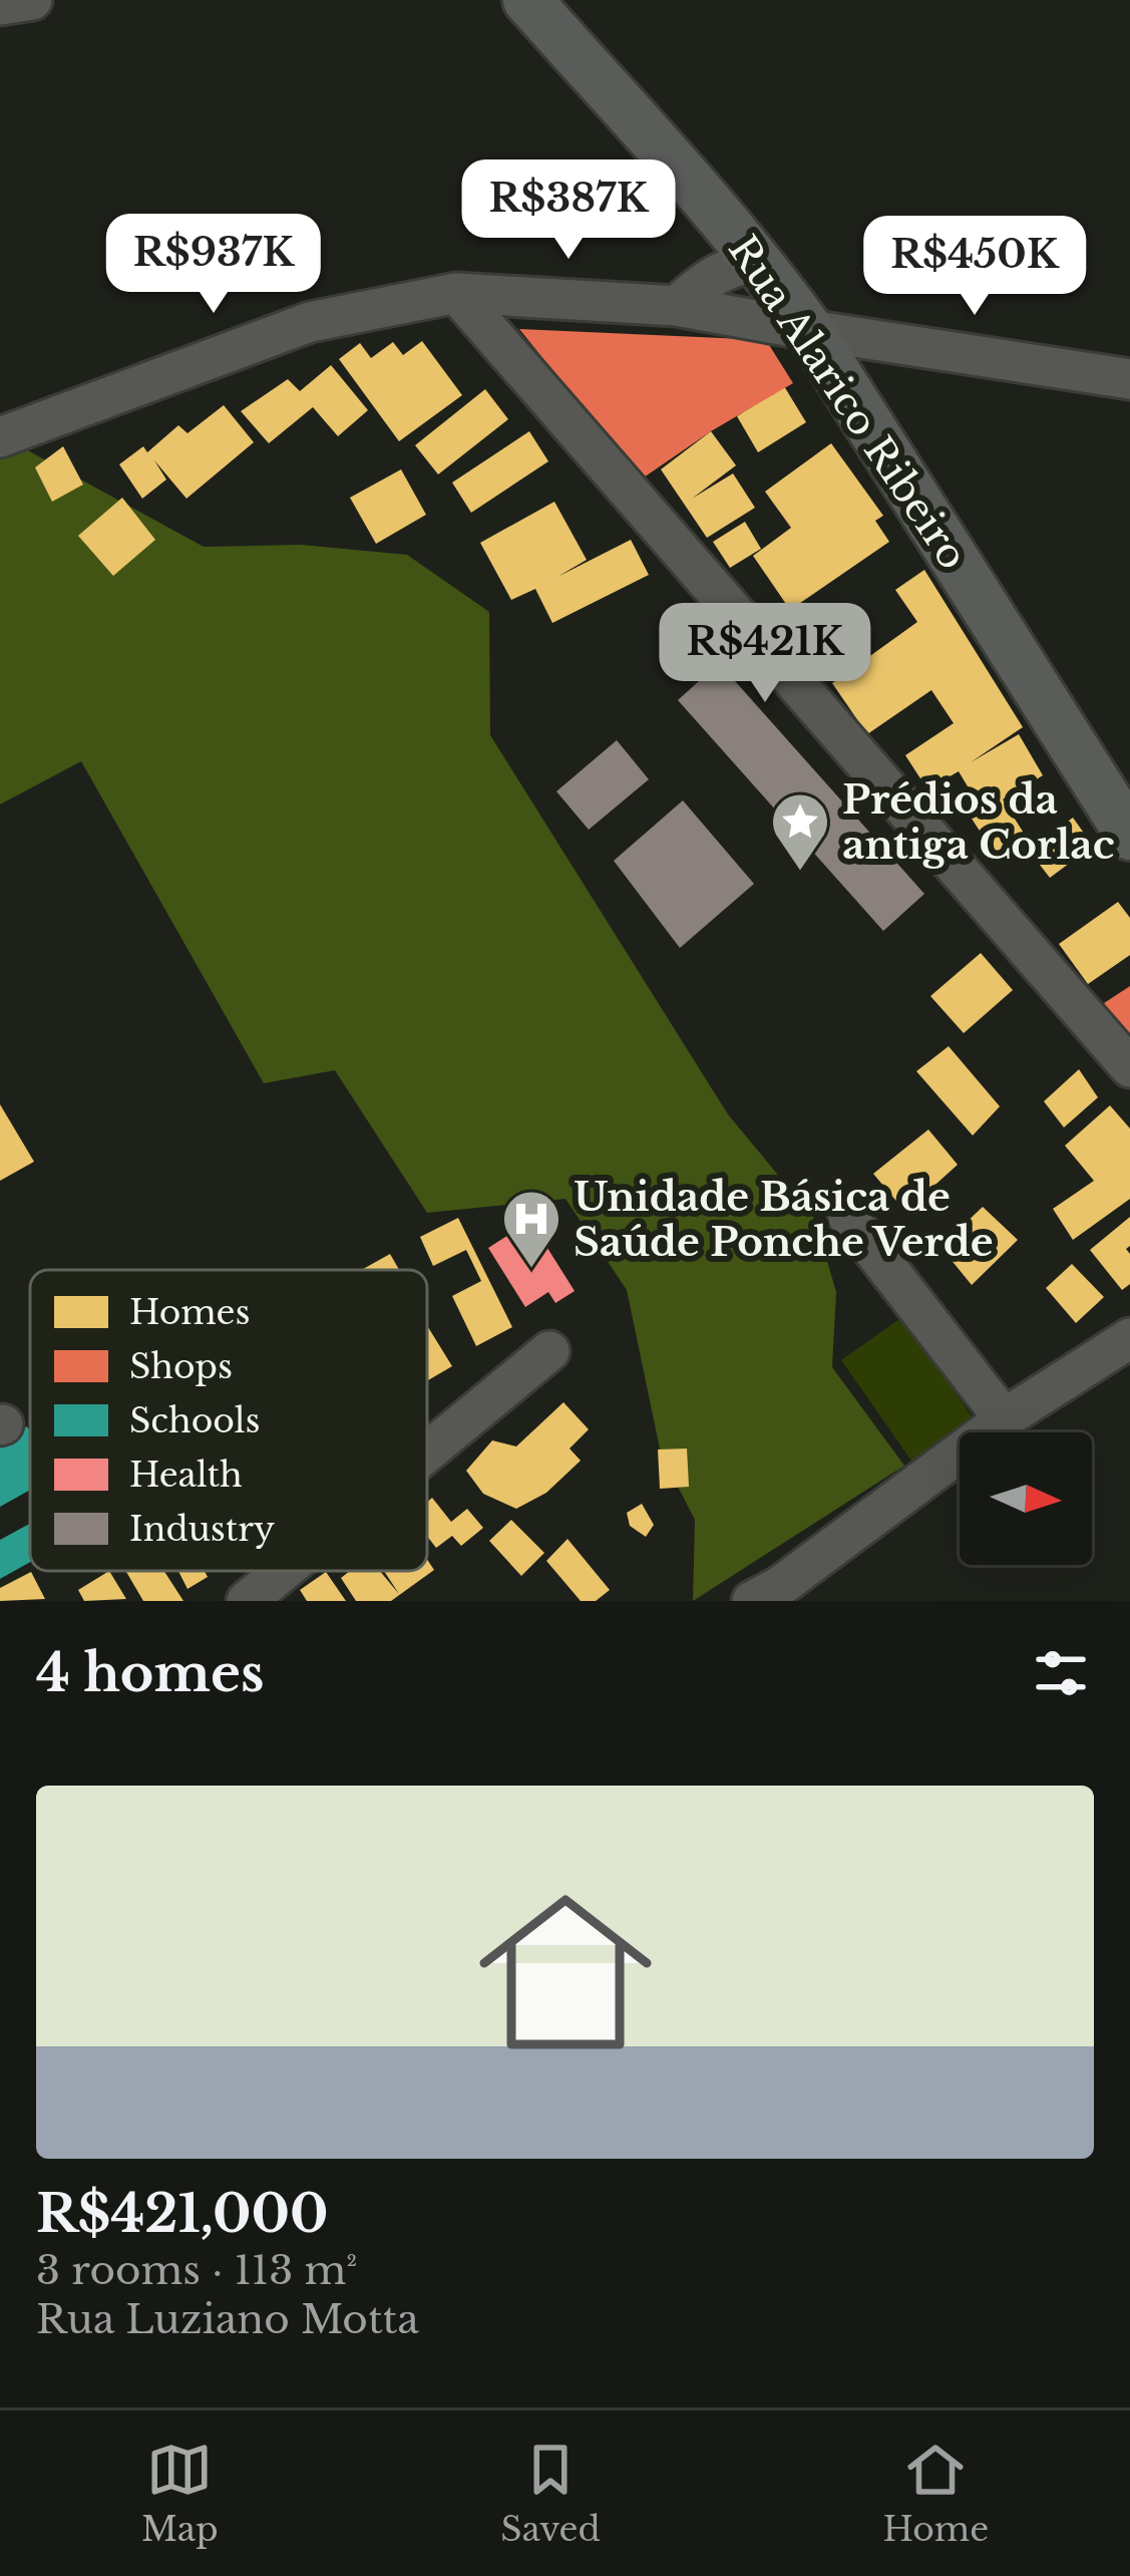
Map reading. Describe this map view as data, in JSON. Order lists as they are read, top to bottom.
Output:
{
  "streets": {
    "main road": ["Rua Alarico Ribeiro"]
  },
  "places": {
    "place": ["Prédios da antiga Corlac"],
    "hospital": ["Unidade Básica de Saúde Ponche Verde"]
  },
  "legend": [
    "Homes",
    "Shops",
    "Schools",
    "Health",
    "Industry"
  ],
  "north": "right",
  "page": {
    "price": [
      "R$387K",
      "R$937K",
      "R$450K",
      "R$421K"
    ],
    "heading": "4 homes",
    "list": [
      {
        "name": "R$421,000",
        "note": "3 rooms · 113 m² · Rua Luziano Motta"
      }
    ],
    "tabs": ["Map", "Saved", "Home"]
  }
}
